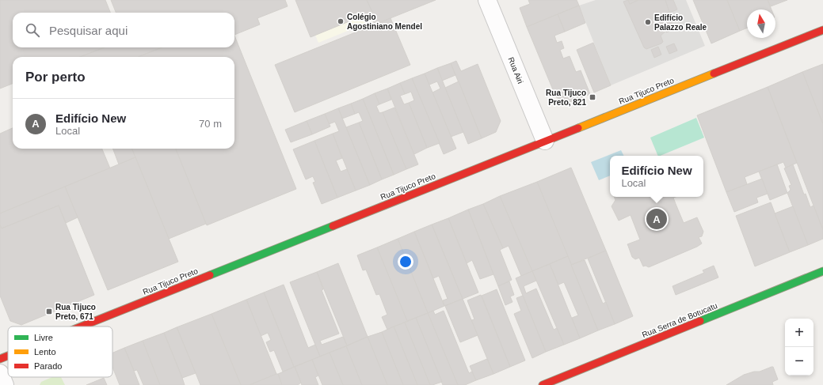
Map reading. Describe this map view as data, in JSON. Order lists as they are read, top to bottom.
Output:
{
  "streets": {
    "street": ["Rua Airi", "Rua Tijuco Preto", "Rua Serra de Botucatu"]
  },
  "crossings": [
    ["Rua Airi", "Rua Tijuco Preto"]
  ],
  "places": {
    "other": ["Colégio Agostiniano Mendel", "Edifício Palazzo Reale"],
    "transit": ["Rua Tijuco Preto, 821", "Rua Tijuco Preto, 671"]
  },
  "legend": ["Livre", "Lento", "Parado"],
  "north": "top",
  "page": {
    "search": "Pesquisar aqui",
    "heading": "Por perto",
    "list": [
      {
        "mark": "A",
        "name": "Edifício New",
        "note": "Local",
        "value": "70 m"
      }
    ],
    "popup": ["Edifício New", "Local"],
    "pins": "A",
    "map_buttons": ["+", "−"]
  }
}
